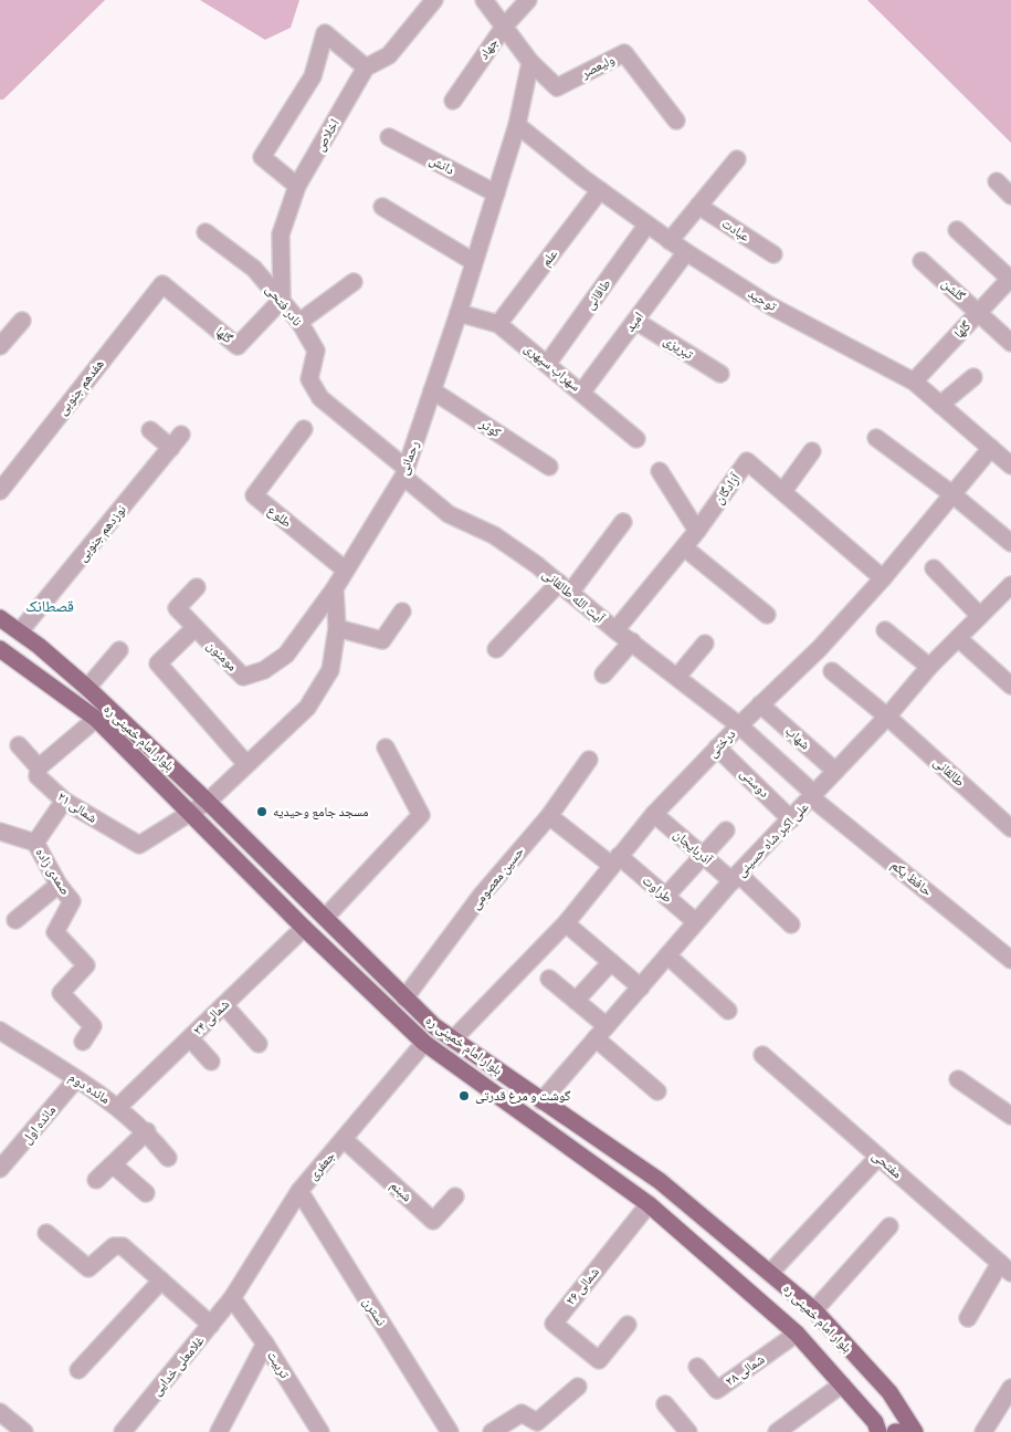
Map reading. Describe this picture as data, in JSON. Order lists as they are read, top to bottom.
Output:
{
  "streets": {
    "main road": ["بلوار امام خمینی ره"],
    "street": [
      "جهاد",
      "ولیعصر",
      "اخلاص",
      "دانش",
      "عبادت",
      "علم",
      "گلشن",
      "طاقانی",
      "توحید",
      "نادر فتحی",
      "امید",
      "گلها",
      "تبریزی",
      "سهراب سپهری",
      "هفدهم جنوبی",
      "کوثر",
      "رحمانی",
      "آزادگان",
      "طلوع",
      "نوزدهم جنوبی",
      "آیت الله طالقانی",
      "مومنون",
      "شهاب",
      "درختی",
      "طالقانی",
      "دوستی",
      "۲۱ شمالی",
      "علی اکبر شاه حسینی",
      "آذربایجان",
      "صمدی زاده",
      "حسین معصومی",
      "حافظ یکم",
      "طراوت",
      "۲۴ شمالی",
      "مائده دوم",
      "مائده اول",
      "مفتحی",
      "جعفری",
      "شبنم",
      "۲۶ شمالی",
      "نسترن",
      "تربیت",
      "غلامعلی خدایی",
      "۲۸ شمالی"
    ]
  },
  "crossings": [
    ["ولیعصر", "رحمانی"],
    ["اخلاص", "نادر فتحی"],
    ["اخلاص", "گلها"],
    ["دانش", "رحمانی"],
    ["علم", "توحید"],
    ["علم", "سهراب سپهری"],
    ["گلشن", "گلها"],
    ["طاقانی", "توحید"],
    ["طاقانی", "سهراب سپهری"],
    ["توحید", "امید"],
    ["توحید", "گلها"],
    ["توحید", "رحمانی"],
    ["توحید", "درختی"],
    ["نادر فتحی", "گلها"],
    ["نادر فتحی", "رحمانی"],
    ["نادر فتحی", "آیت الله طالقانی"],
    ["امید", "تبریزی"],
    ["امید", "سهراب سپهری"],
    ["گلها", "هفدهم جنوبی"],
    ["سهراب سپهری", "رحمانی"],
    ["کوثر", "رحمانی"],
    ["رحمانی", "طلوع"],
    ["رحمانی", "آیت الله طالقانی"],
    ["رحمانی", "مومنون"],
    ["رحمانی", "بلوار امام خمینی ره"],
    ["رحمانی", "۲۱ شمالی"],
    ["آزادگان", "آیت الله طالقانی"],
    ["آزادگان", "درختی"],
    ["نوزدهم جنوبی", "بلوار امام خمینی ره"],
    ["آیت الله طالقانی", "درختی"],
    ["آیت الله طالقانی", "حافظ یکم"],
    ["بلوار امام خمینی ره", "درختی"],
    ["بلوار امام خمینی ره", "۲۱ شمالی"],
    ["بلوار امام خمینی ره", "علی اکبر شاه حسینی"],
    ["بلوار امام خمینی ره", "حسین معصومی"],
    ["بلوار امام خمینی ره", "۲۴ شمالی"],
    ["بلوار امام خمینی ره", "جعفری"],
    ["بلوار امام خمینی ره", "۲۶ شمالی"],
    ["بلوار امام خمینی ره", "۲۸ شمالی"],
    ["شهاب", "درختی"],
    ["شهاب", "علی اکبر شاه حسینی"],
    ["درختی", "دوستی"],
    ["درختی", "آذربایجان"],
    ["درختی", "حافظ یکم"],
    ["درختی", "طراوت"],
    ["طالقانی", "علی اکبر شاه حسینی"],
    ["دوستی", "علی اکبر شاه حسینی"],
    ["۲۱ شمالی", "صمدی زاده"],
    ["علی اکبر شاه حسینی", "آذربایجان"],
    ["علی اکبر شاه حسینی", "حافظ یکم"],
    ["علی اکبر شاه حسینی", "طراوت"],
    ["حسین معصومی", "طراوت"],
    ["۲۴ شمالی", "مائده دوم"],
    ["مائده دوم", "مائده اول"],
    ["جعفری", "شبنم"],
    ["جعفری", "نسترن"],
    ["جعفری", "تربیت"],
    ["جعفری", "غلامعلی خدایی"],
    ["تربیت", "غلامعلی خدایی"]
  ],
  "districts": ["قصطانک"],
  "places": ["مسجد جامع وحیدیه", "گوشت و مرغ قدرتی"]
}
